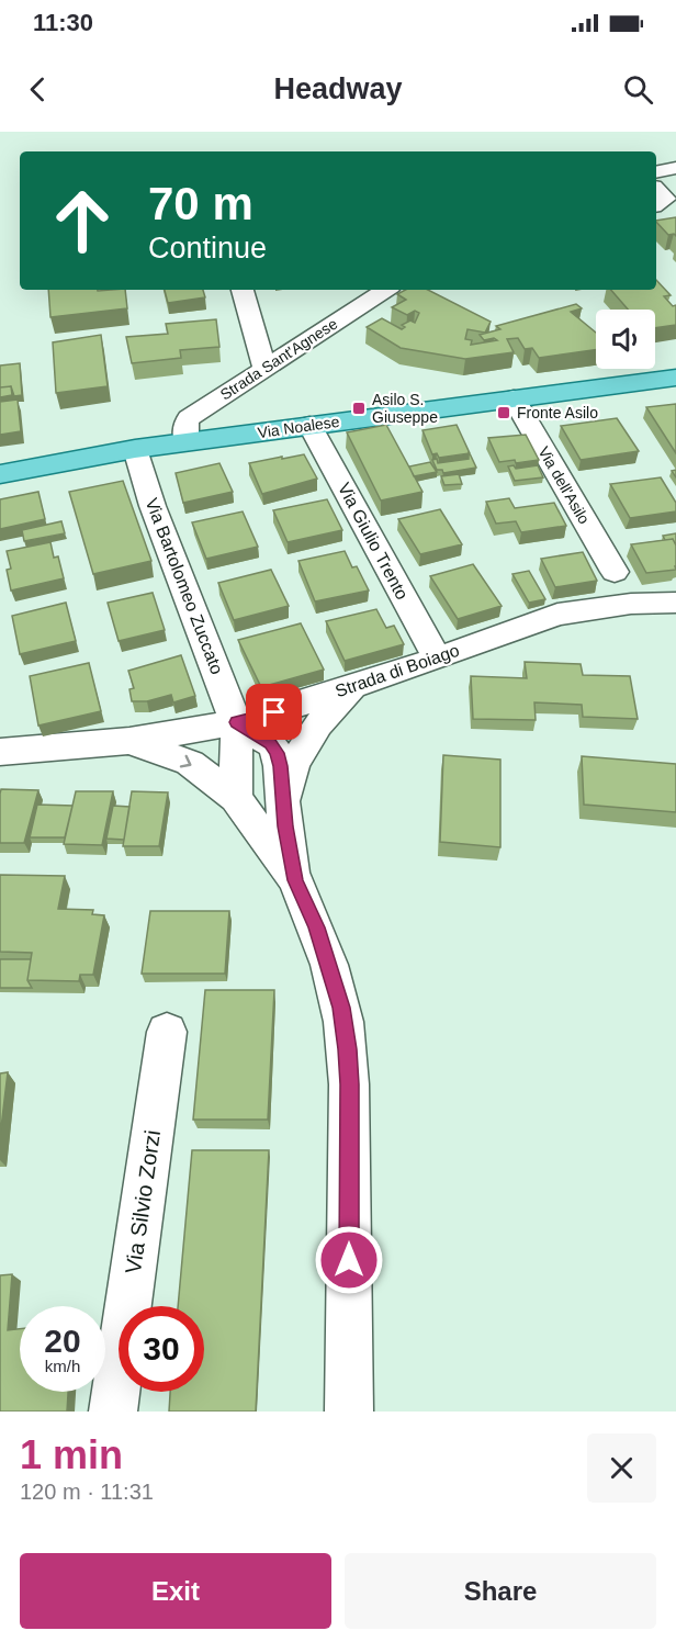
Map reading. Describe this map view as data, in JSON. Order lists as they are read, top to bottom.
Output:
{
  "streets": {
    "main road": ["Via Noalese"],
    "street": [
      "Strada Sant'Agnese",
      "Via dell'Asilo",
      "Via Giulio Trento",
      "Via Bartolomeo Zuccato",
      "Strada di Boiago",
      "Via Silvio Zorzi"
    ]
  },
  "crossings": [
    ["Strada Sant'Agnese", "Via Noalese"],
    ["Via Noalese", "Via dell'Asilo"],
    ["Via Noalese", "Via Giulio Trento"],
    ["Via Noalese", "Via Bartolomeo Zuccato"],
    ["Via Giulio Trento", "Strada di Boiago"],
    ["Via Bartolomeo Zuccato", "Strada di Boiago"]
  ],
  "places": {
    "transit": ["Asilo S. Giuseppe", "Fronte Asilo"]
  },
  "page": {
    "status": "11:30",
    "header": "Headway",
    "turn": ["70 m", "Continue"],
    "speed": "20 km/h",
    "limit": "30",
    "heading": ["1 min", "120 m · 11:31"],
    "buttons": ["Exit", "Share"]
  }
}
